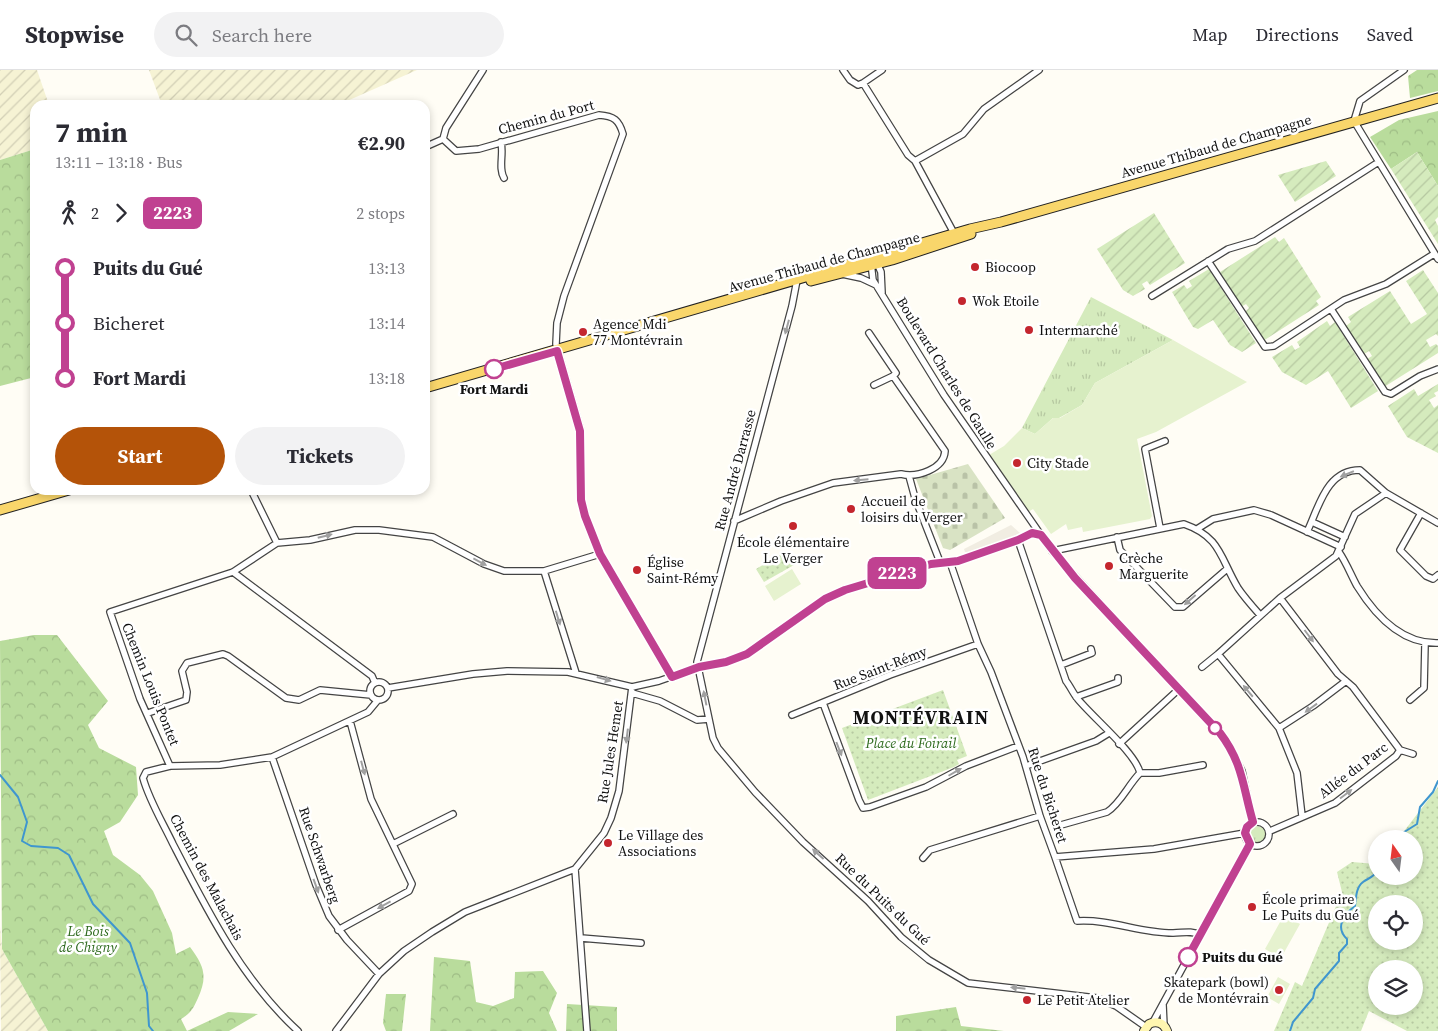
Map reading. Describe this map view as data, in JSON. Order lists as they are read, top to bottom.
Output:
{
  "streets": {
    "main road": ["Avenue Thibaud de Champagne"],
    "street": [
      "Chemin du Port",
      "Boulevard Charles de Gaulle",
      "Rue André Darrasse",
      "Rue Saint-Rémy",
      "Chemin Louis Pontet",
      "Rue Jules Hemet",
      "Allée du Parc",
      "Rue du Bicheret",
      "Rue Schwarberg",
      "Chemin des Malachais",
      "Rue du Puits du Gué"
    ]
  },
  "crossings": [
    ["Chemin du Port", "Avenue Thibaud de Champagne"],
    ["Avenue Thibaud de Champagne", "Boulevard Charles de Gaulle"],
    ["Avenue Thibaud de Champagne", "Rue André Darrasse"],
    ["Boulevard Charles de Gaulle", "Allée du Parc"],
    ["Boulevard Charles de Gaulle", "Rue du Bicheret"],
    ["Rue André Darrasse", "Rue du Puits du Gué"],
    ["Rue Saint-Rémy", "Rue du Bicheret"],
    ["Chemin Louis Pontet", "Chemin des Malachais"],
    ["Allée du Parc", "Rue du Bicheret"]
  ],
  "one_way": [
    "Rue André Darrasse",
    "Rue Jules Hemet",
    "Rue Schwarberg",
    "Rue du Puits du Gué"
  ],
  "districts": ["MONTÉVRAIN"],
  "parks": ["Place du Foirail", "Le Bois de Chigny"],
  "places": [
    "Biocoop",
    "Wok Etoile",
    "Intermarché",
    "Agence Mdi 77 Montévrain",
    "Fort Mardi",
    "City Stade",
    "Accueil de loisirs du Verger",
    "École élémentaire Le Verger",
    "Crèche Marguerite",
    "Église Saint-Rémy",
    "Le Village des Associations",
    "École primaire Le Puits du Gué",
    "Puits du Gué",
    "Skatepark (bowl) de Montévrain",
    "Le Petit Atelier"
  ],
  "lines": ["bus line 2223"],
  "north": "top",
  "page": {
    "header": "Stopwise",
    "search": "Search here",
    "nav": ["Map", "Directions", "Saved"],
    "on_map": "2223",
    "heading": ["7 min", "13:11 – 13:18 · Bus", "€2.90"],
    "legs": ["2", "2223", "2 stops"],
    "list": [
      {
        "name": "Puits du Gué",
        "value": "13:13"
      },
      {
        "name": "Bicheret",
        "value": "13:14"
      },
      {
        "name": "Fort Mardi",
        "value": "13:18"
      }
    ],
    "buttons": ["Start", "Tickets"]
  }
}
